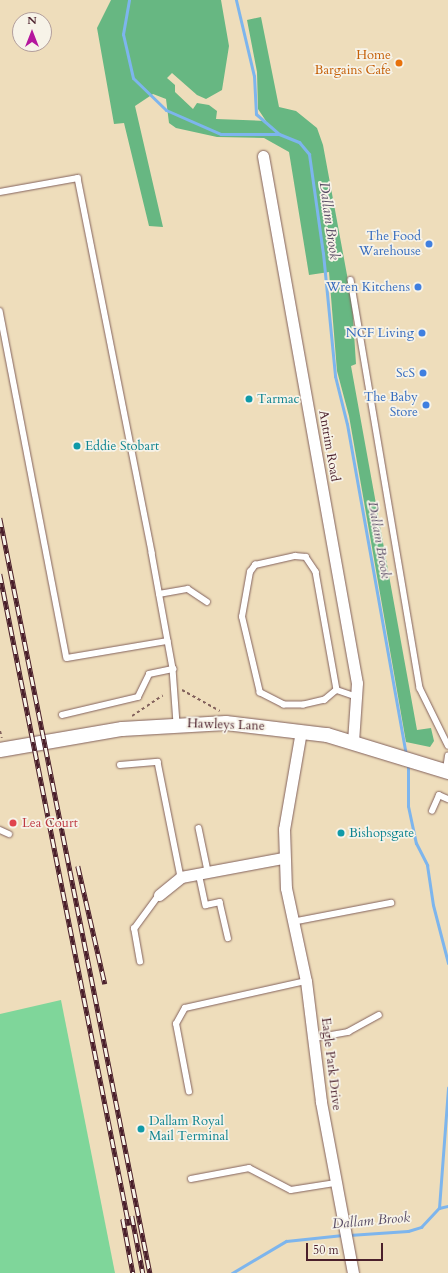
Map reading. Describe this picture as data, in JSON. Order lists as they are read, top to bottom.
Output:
{
  "streets": {
    "street": ["Antrim Road", "Hawleys Lane", "Eagle Park Drive"]
  },
  "crossings": [
    ["Antrim Road", "Hawleys Lane"],
    ["Hawleys Lane", "Eagle Park Drive"]
  ],
  "water": ["Dallam Brook"],
  "places": [
    "Home Bargains Cafe",
    "The Food Warehouse",
    "Wren Kitchens",
    "NCF Living",
    "ScS",
    "Tarmac",
    "The Baby Store",
    "Eddie Stobart",
    "Lea Court",
    "Bishopsgate",
    "Dallam Royal Mail Terminal"
  ],
  "scale_bar": "50 m",
  "north": "top"
}
